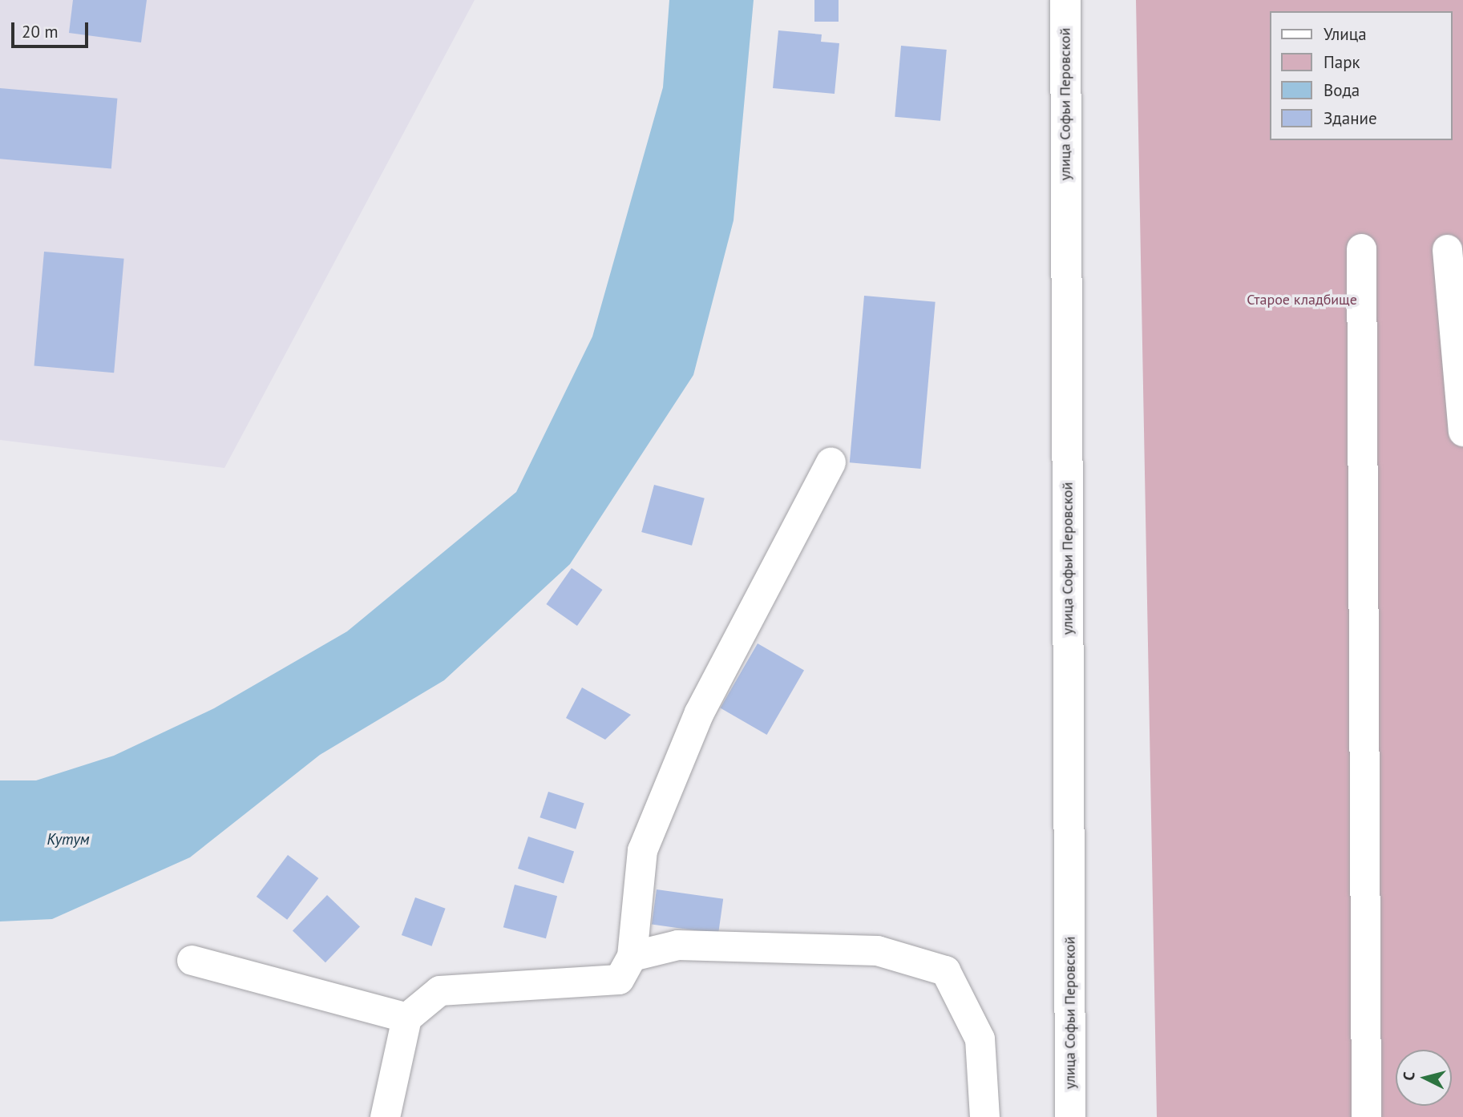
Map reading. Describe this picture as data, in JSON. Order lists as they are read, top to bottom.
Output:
{
  "streets": {
    "main road": ["улица Софьи Перовской"]
  },
  "water": ["Кутум"],
  "parks": ["Старое кладбище"],
  "legend": [
    "Улица",
    "Парк",
    "Вода",
    "Здание"
  ],
  "scale_bar": "20 m",
  "north": "left"
}
